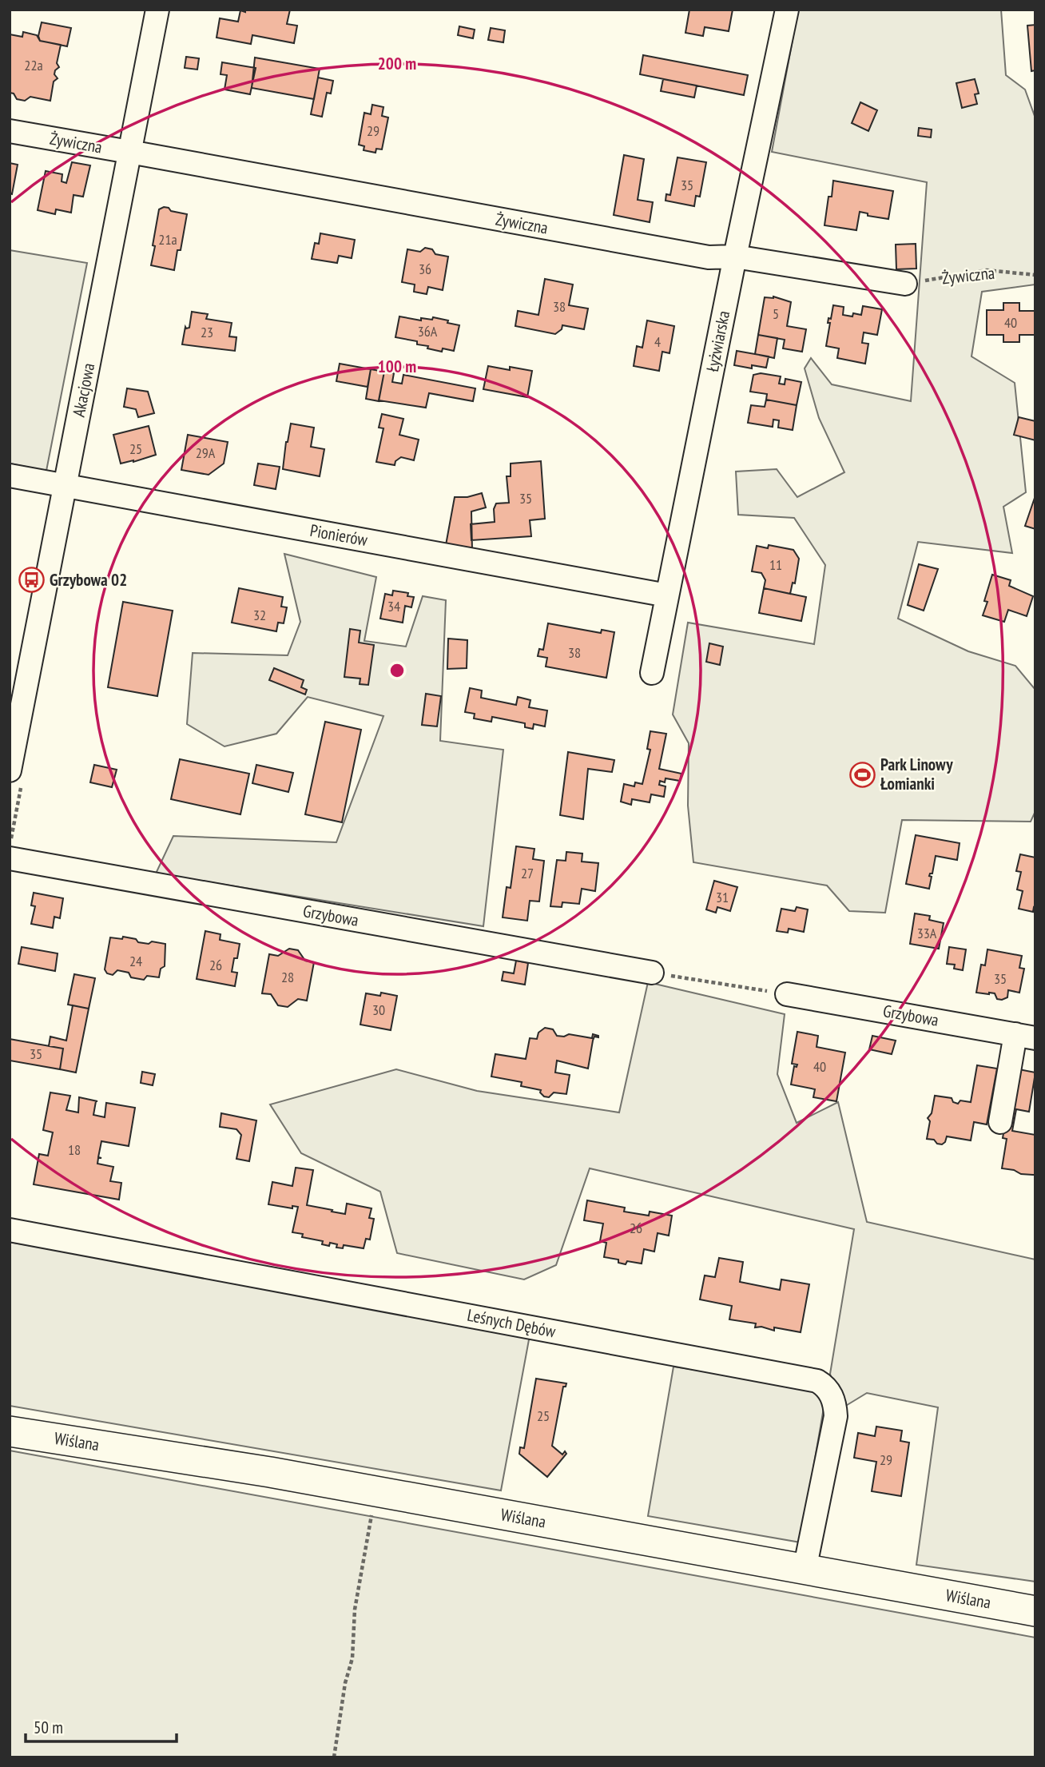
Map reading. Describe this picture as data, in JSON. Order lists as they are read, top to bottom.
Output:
{
  "streets": {
    "main road": ["Wiślana"],
    "street": [
      "Żywiczna",
      "Łyżwiarska",
      "Akacjowa",
      "Pionierów",
      "Grzybowa",
      "Leśnych Dębów"
    ]
  },
  "crossings": [
    ["Żywiczna", "Łyżwiarska"],
    ["Żywiczna", "Akacjowa"],
    ["Łyżwiarska", "Pionierów"],
    ["Akacjowa", "Pionierów"],
    ["Leśnych Dębów", "Wiślana"]
  ],
  "places": {
    "bus stop": ["Grzybowa 02"],
    "sports": ["Park Linowy Łomianki"]
  },
  "house_numbers": [
    "22a",
    "29",
    "35",
    "21a",
    "36",
    "38",
    "5",
    "40",
    "36A",
    "23",
    "4",
    "25",
    "29A",
    "35",
    "11",
    "34",
    "32",
    "38",
    "27",
    "31",
    "33A",
    "24",
    "26",
    "28",
    "35",
    "30",
    "35",
    "40",
    "18",
    "26",
    "25",
    "29"
  ],
  "scale_bar": "50 m",
  "rings": ["200 m", "100 m"]
}
